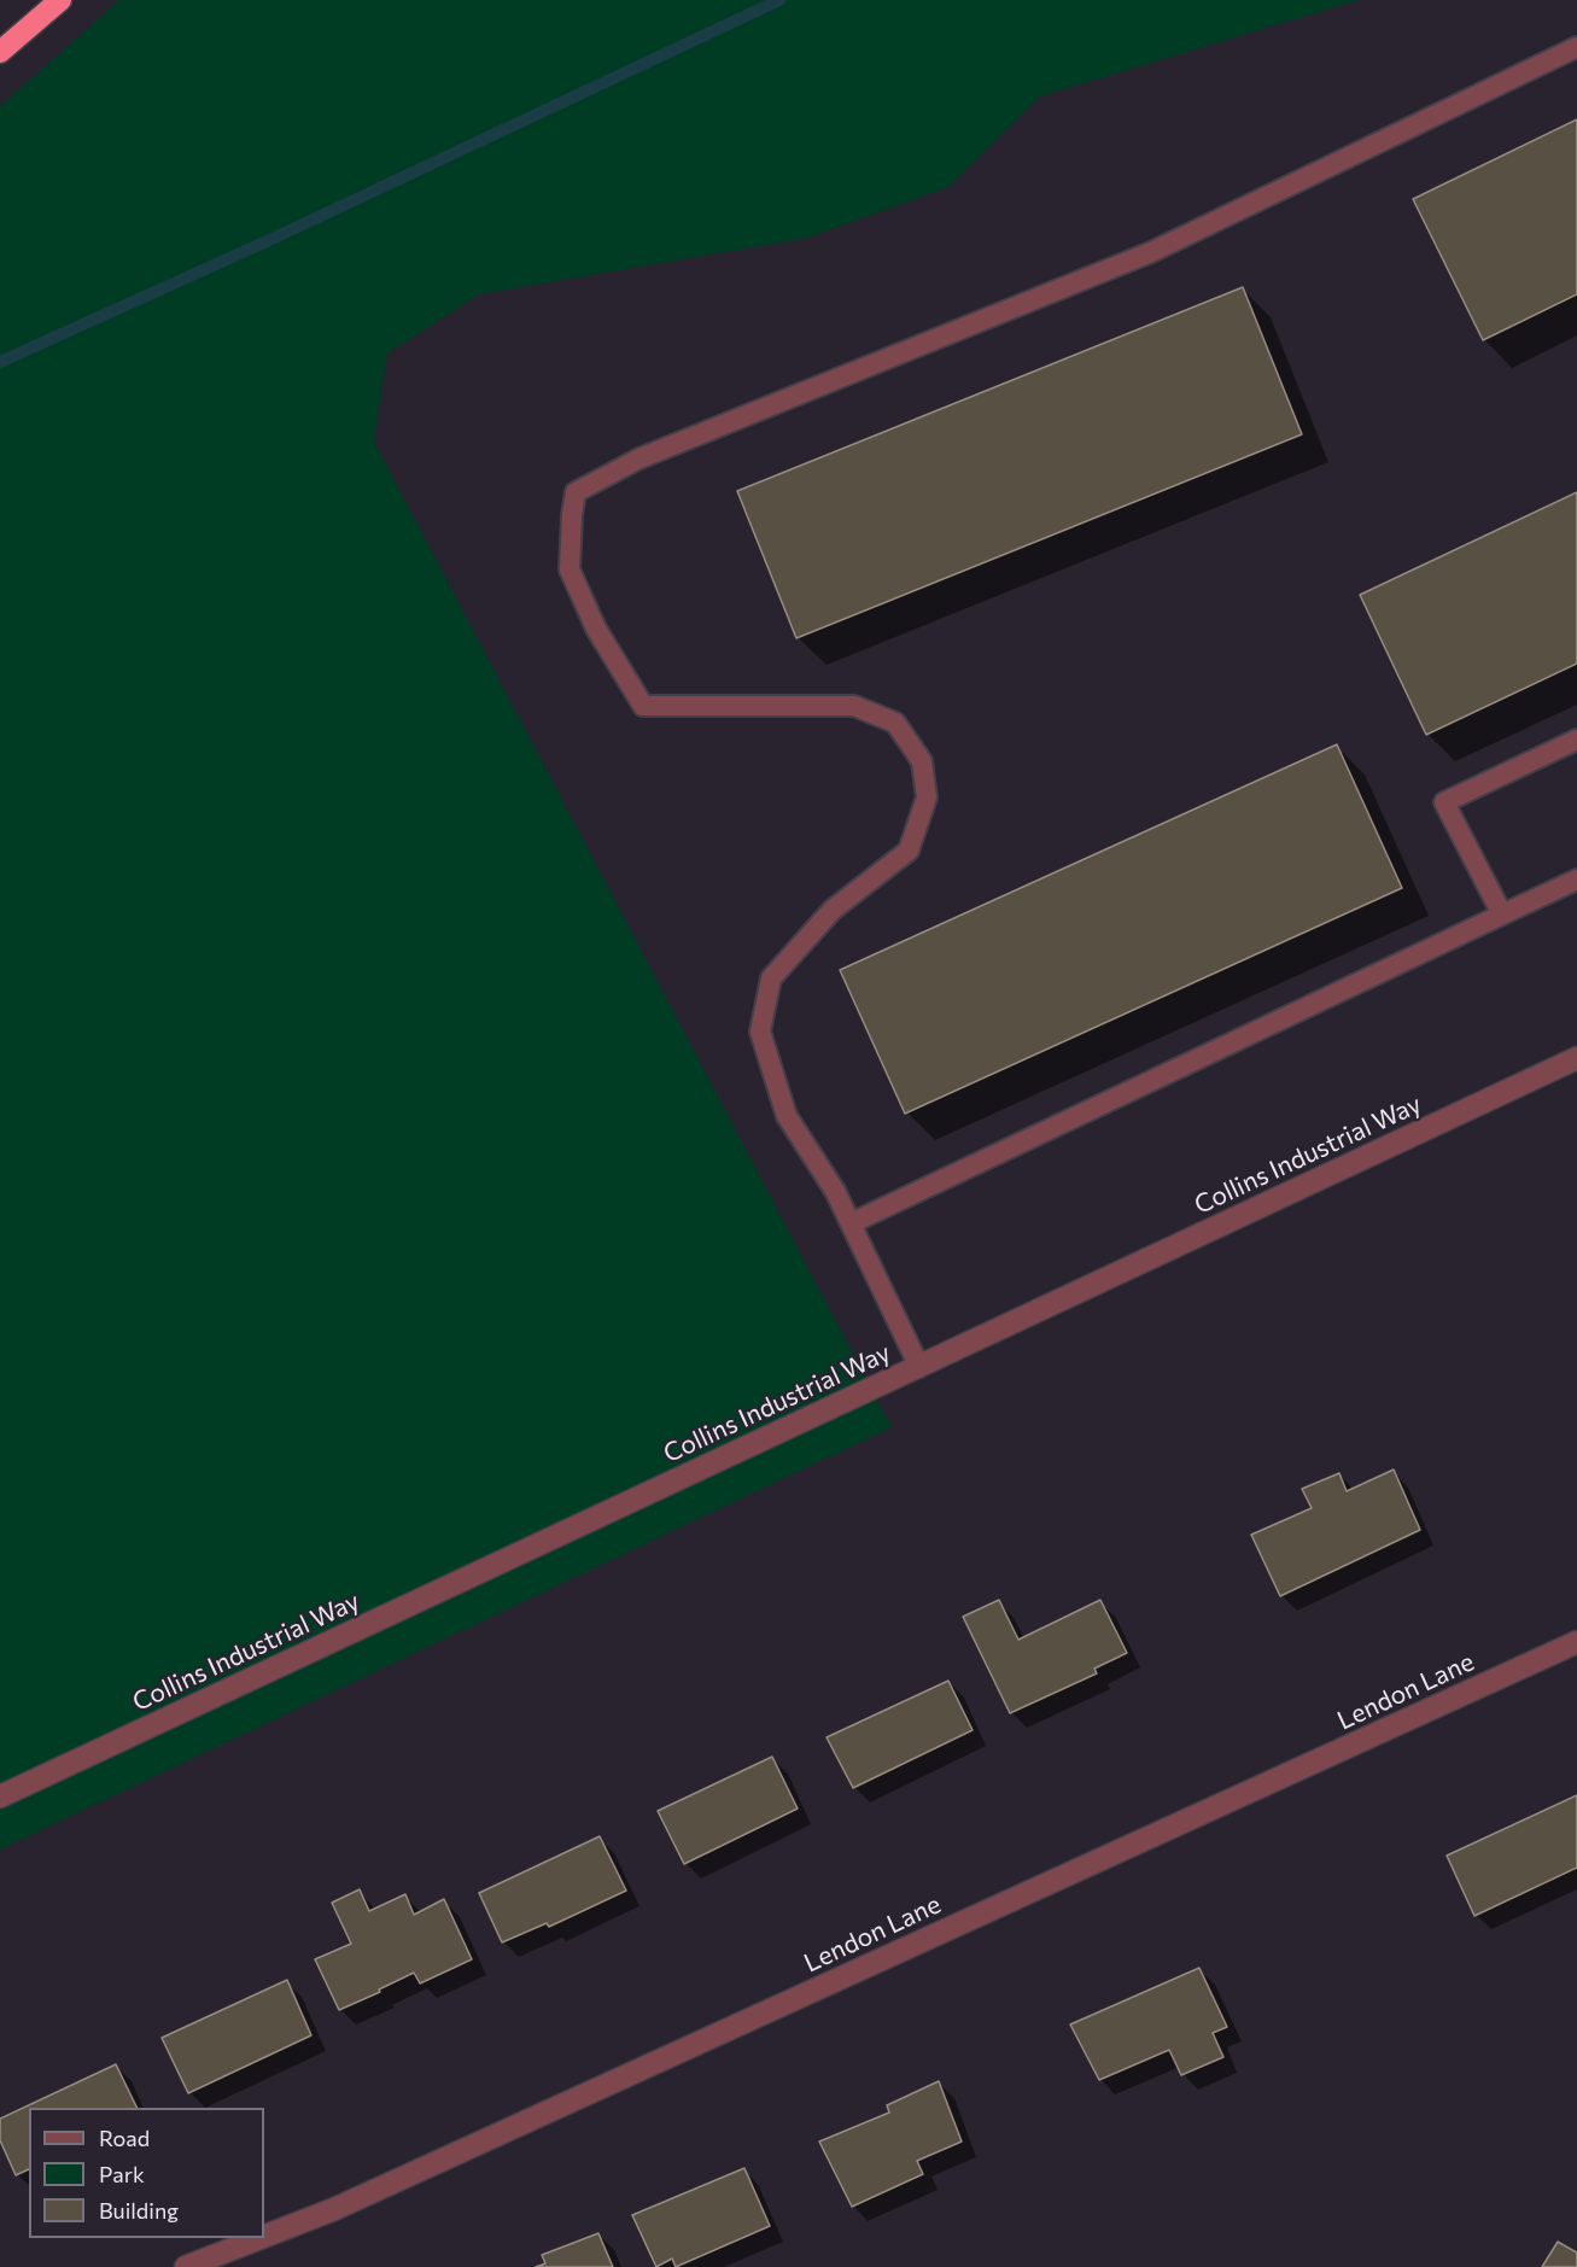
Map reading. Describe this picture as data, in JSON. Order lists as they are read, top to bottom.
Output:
{
  "streets": {
    "street": ["Collins Industrial Way", "Lendon Lane"]
  },
  "legend": ["Road", "Park", "Building"]
}
